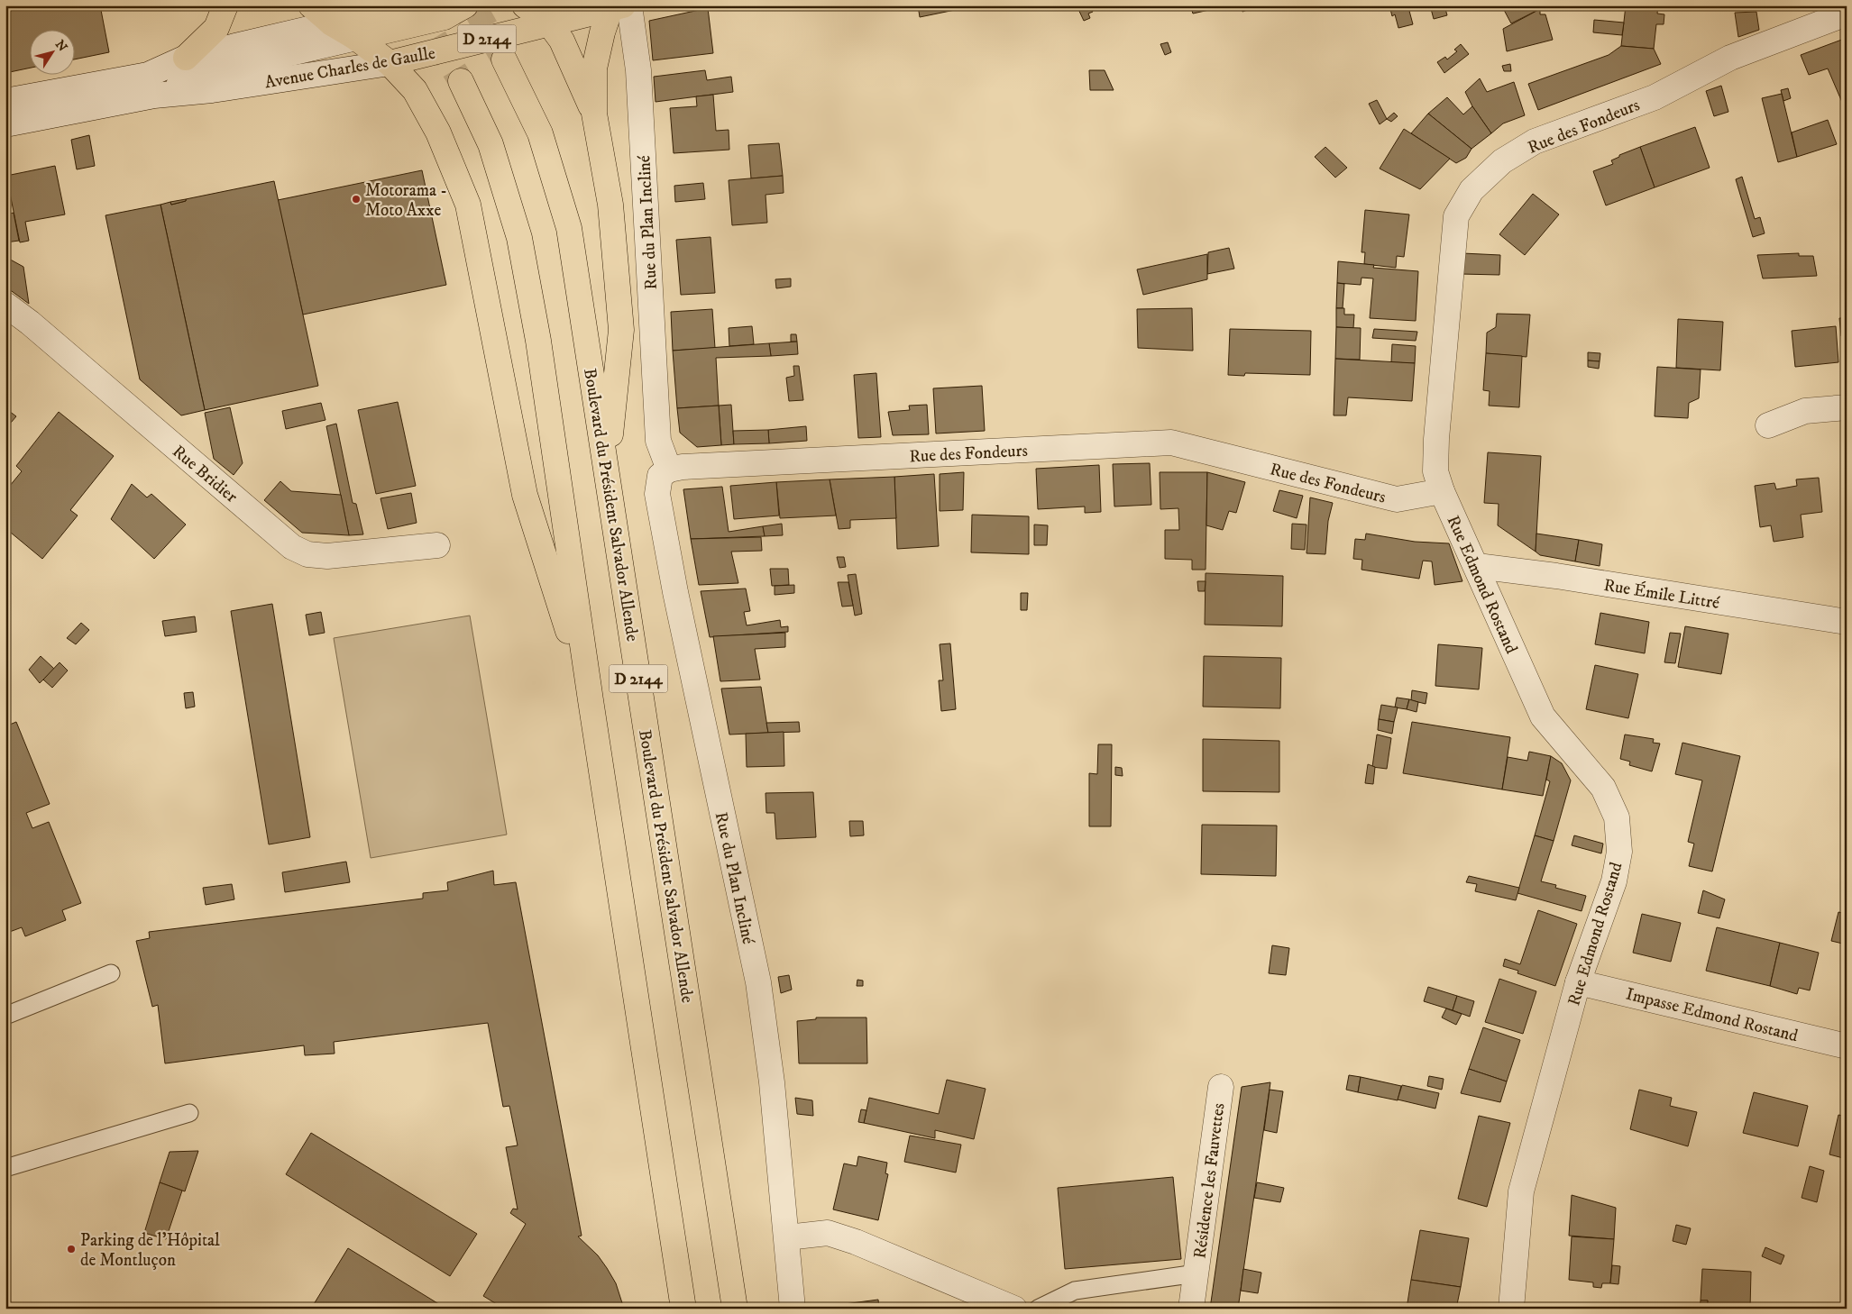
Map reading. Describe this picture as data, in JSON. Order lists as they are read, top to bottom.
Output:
{
  "streets": {
    "main road": ["D 2144", "Avenue Charles de Gaulle", "Boulevard du Président Salvador Allende"],
    "street": [
      "Rue des Fondeurs",
      "Rue du Plan Incliné",
      "Rue Bridier",
      "Rue Edmond Rostand",
      "Rue Émile Littré",
      "Impasse Edmond Rostand",
      "Résidence les Fauvettes"
    ]
  },
  "crossings": [
    ["D 2144", "Avenue Charles de Gaulle"],
    ["Rue des Fondeurs", "Rue du Plan Incliné"],
    ["Rue des Fondeurs", "Rue Edmond Rostand"],
    ["Rue Edmond Rostand", "Rue Émile Littré"],
    ["Rue Edmond Rostand", "Impasse Edmond Rostand"]
  ],
  "places": ["Motorama - Moto Axxe", "Parking de l'Hôpital de Montluçon"],
  "north": "top right"
}
